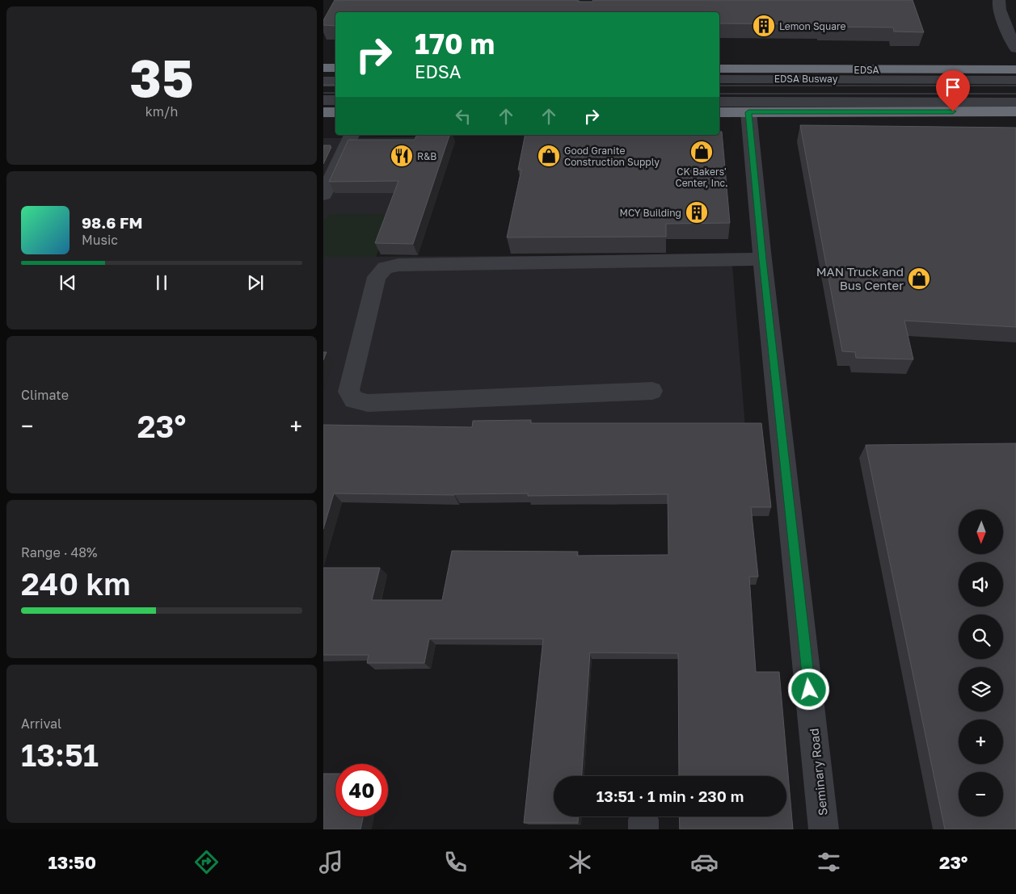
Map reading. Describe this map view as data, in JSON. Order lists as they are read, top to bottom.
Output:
{
  "streets": {
    "highway": ["EDSA"],
    "street": ["EDSA Busway", "Seminary Road"]
  },
  "places": {
    "building": ["Lemon Square", "MCY Building"],
    "shop": ["CK Bakers' Center, Inc.", "Good Granite Construction Supply", "MAN Truck and Bus Center"],
    "restaurant": ["R&B"]
  },
  "north": "bottom",
  "page": {
    "tile": [
      ["35", "km/h"],
      "Climate",
      ["Range · 48%", "240 km"],
      ["Arrival", "13:51"]
    ],
    "turn": ["170 m", "EDSA"],
    "song": ["98.6 FM", "Music"],
    "heat": ["−", "23°", "+"],
    "map_buttons": ["+", "−"],
    "limit": "40",
    "trip": "13:51 · 1 min · 230 m",
    "tabs": ["13:50", "23°"]
  }
}
